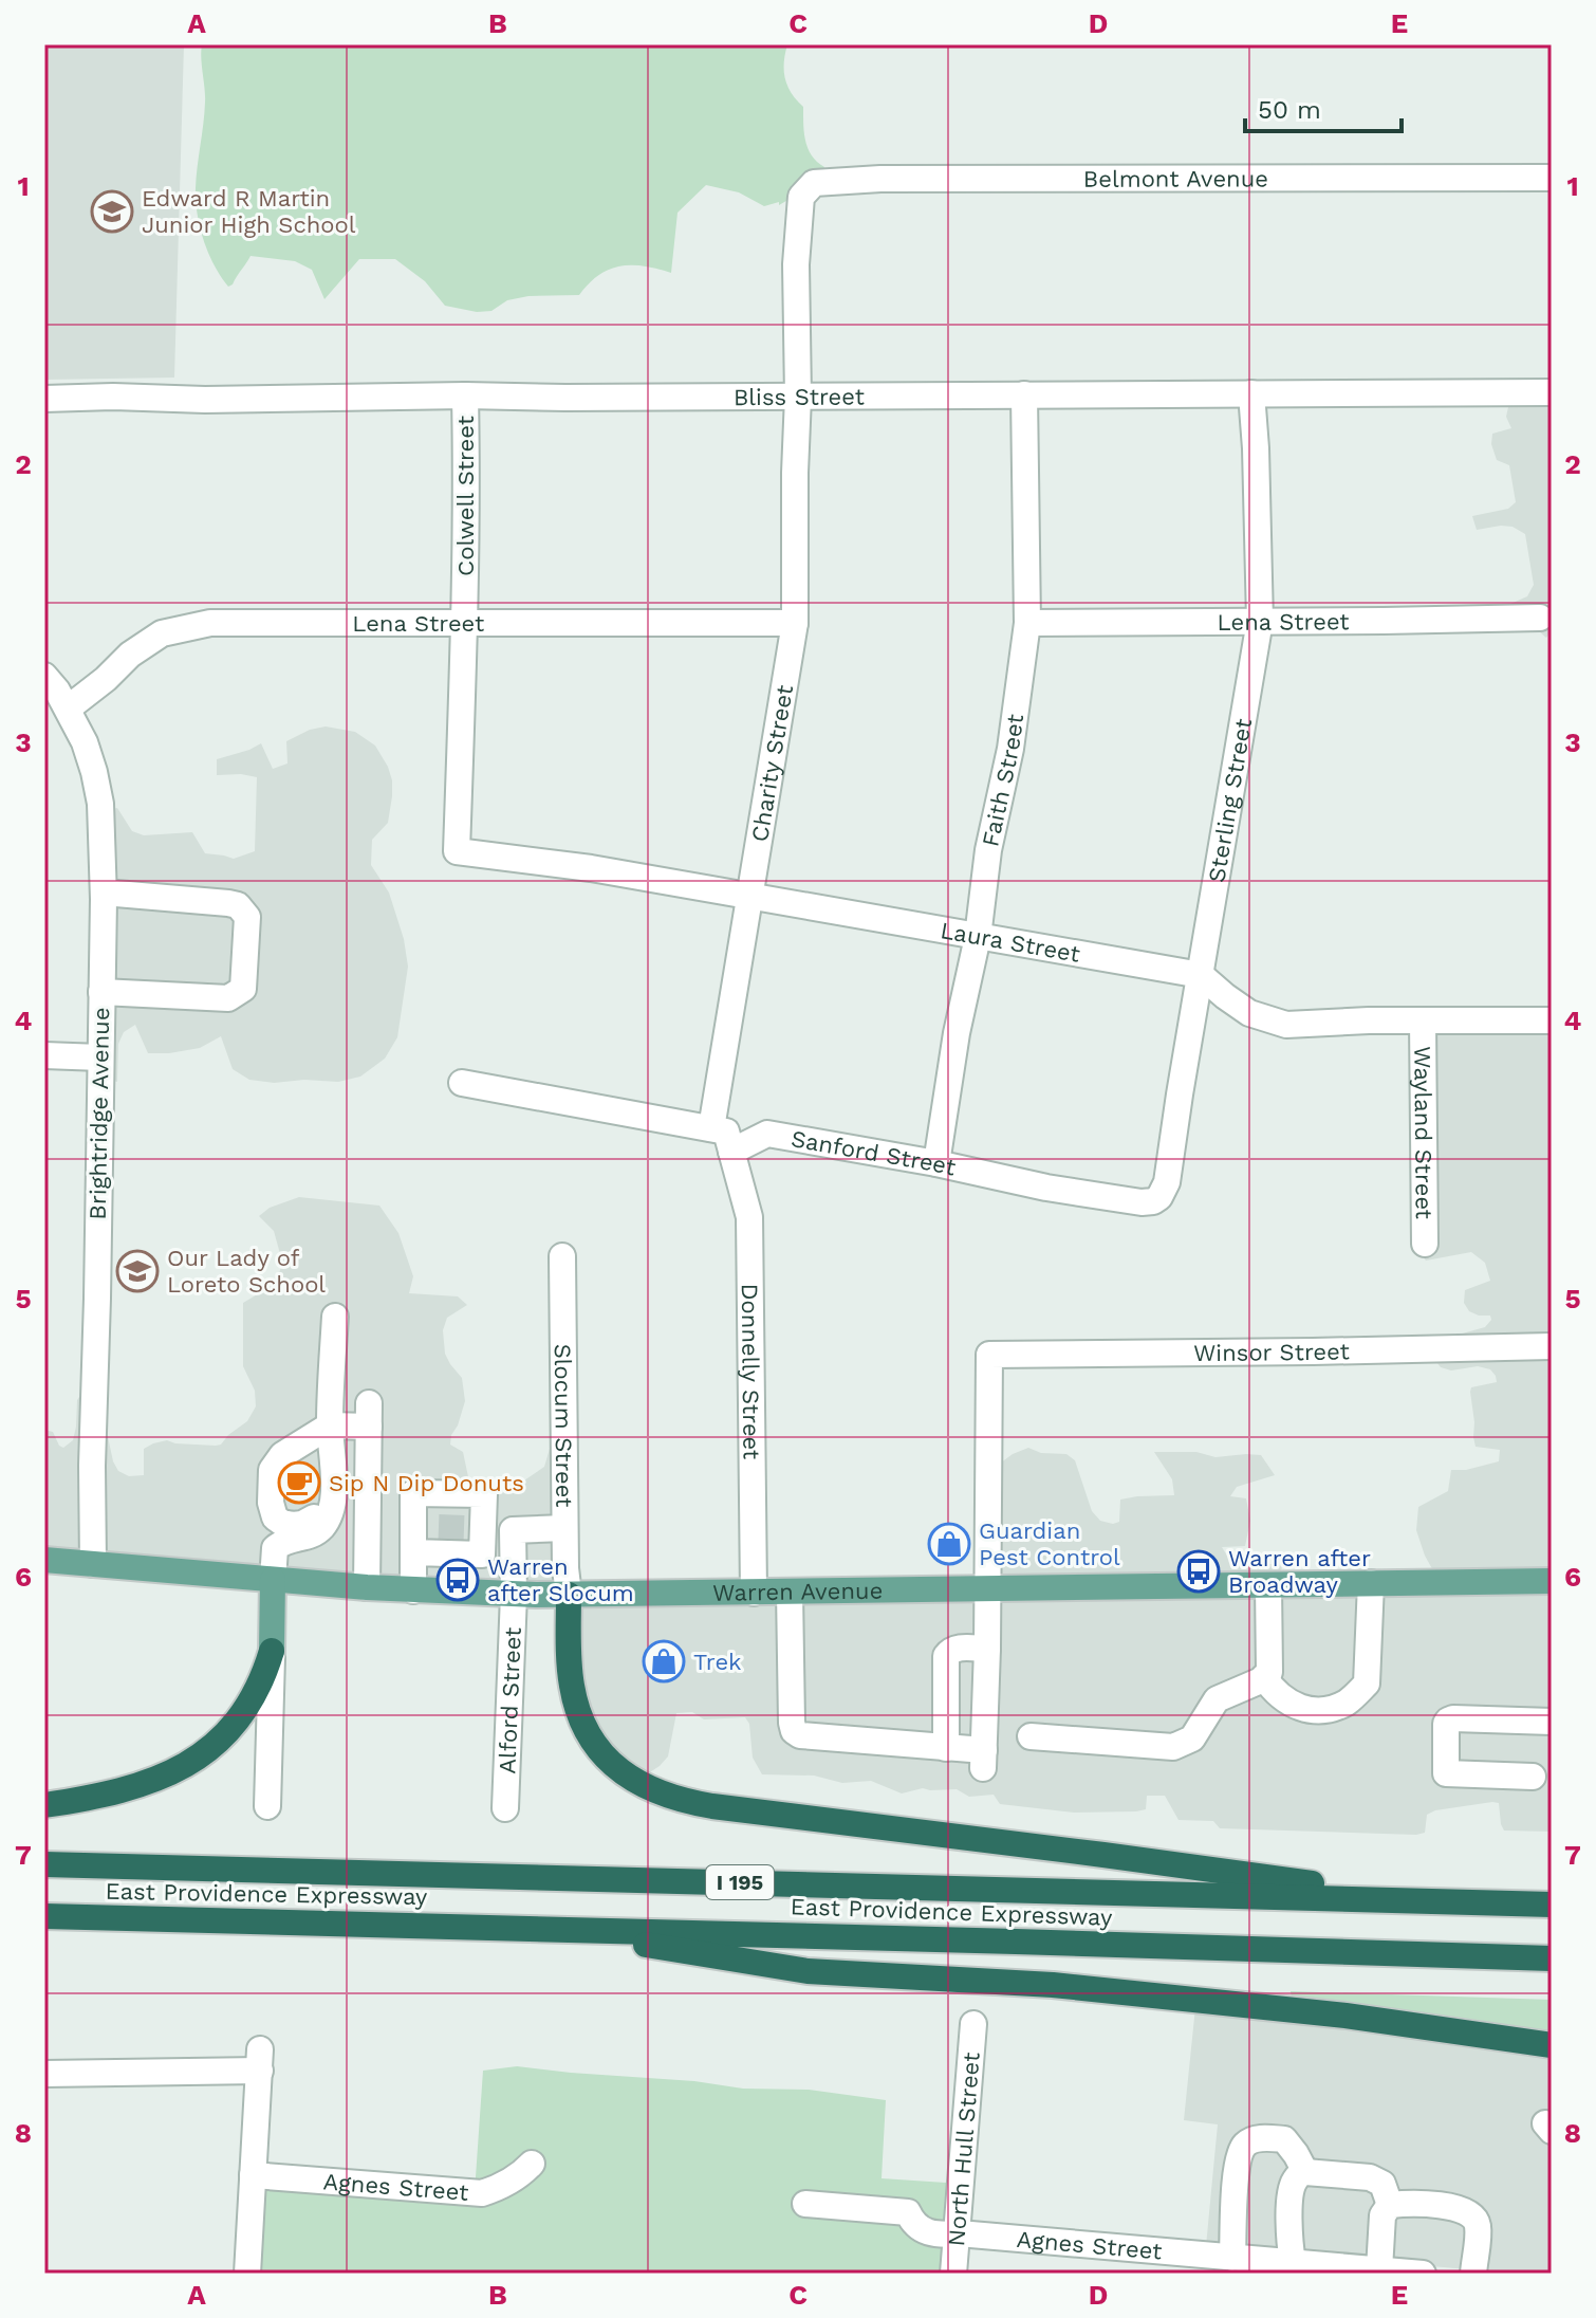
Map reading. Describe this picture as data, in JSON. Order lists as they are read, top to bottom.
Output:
{
  "streets": {
    "highway": ["I 195", "East Providence Expressway"],
    "main road": ["Warren Avenue"],
    "street": [
      "Belmont Avenue",
      "Bliss Street",
      "Colwell Street",
      "Lena Street",
      "Charity Street",
      "Faith Street",
      "Sterling Street",
      "Laura Street",
      "Brightridge Avenue",
      "Wayland Street",
      "Sanford Street",
      "Winsor Street",
      "Donnelly Street",
      "Slocum Street",
      "Alford Street",
      "North Hull Street",
      "Agnes Street"
    ]
  },
  "crossings": [
    ["Belmont Avenue", "Charity Street"],
    ["Bliss Street", "Colwell Street"],
    ["Bliss Street", "Charity Street"],
    ["Bliss Street", "Faith Street"],
    ["Bliss Street", "Sterling Street"],
    ["Colwell Street", "Lena Street"],
    ["Colwell Street", "Laura Street"],
    ["Lena Street", "Charity Street"],
    ["Lena Street", "Faith Street"],
    ["Lena Street", "Sterling Street"],
    ["Lena Street", "Brightridge Avenue"],
    ["Charity Street", "Laura Street"],
    ["Faith Street", "Laura Street"],
    ["Faith Street", "Sanford Street"],
    ["Sterling Street", "Laura Street"],
    ["Sterling Street", "Sanford Street"],
    ["Laura Street", "Wayland Street"],
    ["Brightridge Avenue", "Warren Avenue"],
    ["Sanford Street", "Donnelly Street"],
    ["Winsor Street", "Warren Avenue"],
    ["Donnelly Street", "Warren Avenue"],
    ["Slocum Street", "Warren Avenue"],
    ["Warren Avenue", "Alford Street"],
    ["North Hull Street", "Agnes Street"]
  ],
  "places": {
    "school or university": ["Edward R Martin Junior High School", "Our Lady of Loreto School"],
    "cafe": ["Sip N Dip Donuts"],
    "shop": ["Guardian Pest Control", "Trek"],
    "bus stop": ["Warren after Broadway", "Warren after Slocum"]
  },
  "scale_bar": "50 m",
  "grid": {
    "columns": [
      "A",
      "B",
      "C",
      "D",
      "E"
    ],
    "rows": [
      "1",
      "2",
      "3",
      "4",
      "5",
      "6",
      "7",
      "8"
    ]
  }
}
